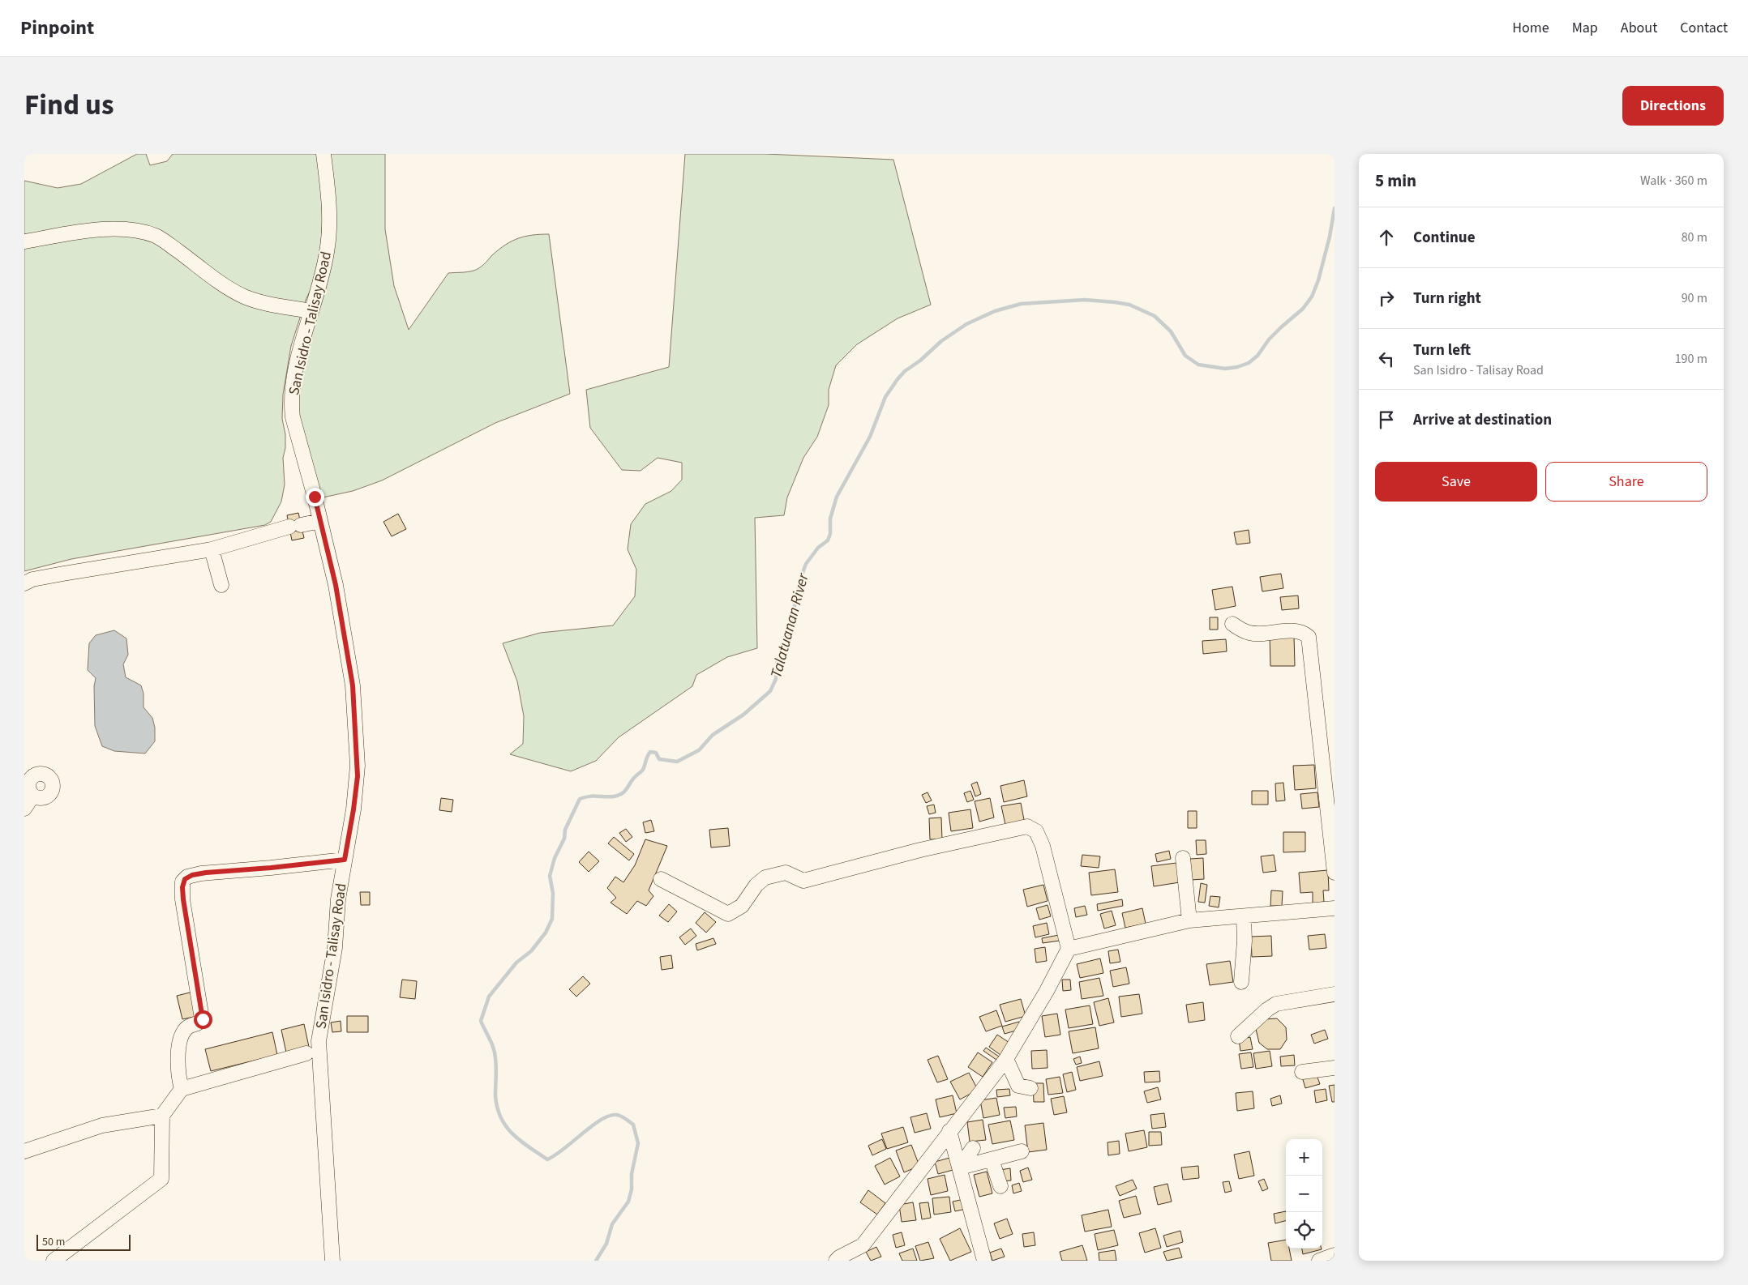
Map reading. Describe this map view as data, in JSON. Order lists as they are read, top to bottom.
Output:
{
  "streets": {
    "street": ["San Isidro - Talisay Road"]
  },
  "water": ["Talatuanan River"],
  "scale_bar": "50 m",
  "page": {
    "header": "Pinpoint",
    "nav": [
      "Home",
      "Map",
      "About",
      "Contact"
    ],
    "title": "Find us",
    "buttons": [
      "Directions",
      ["Save", "Share"]
    ],
    "heading": ["5 min", "Walk · 360 m"],
    "list": [
      ["Continue", "80 m"],
      ["Turn right", "90 m"],
      ["Turn left", "San Isidro - Talisay Road", "190 m"],
      "Arrive at destination"
    ],
    "map_buttons": ["+", "−"],
    "scale": "50 m"
  }
}
